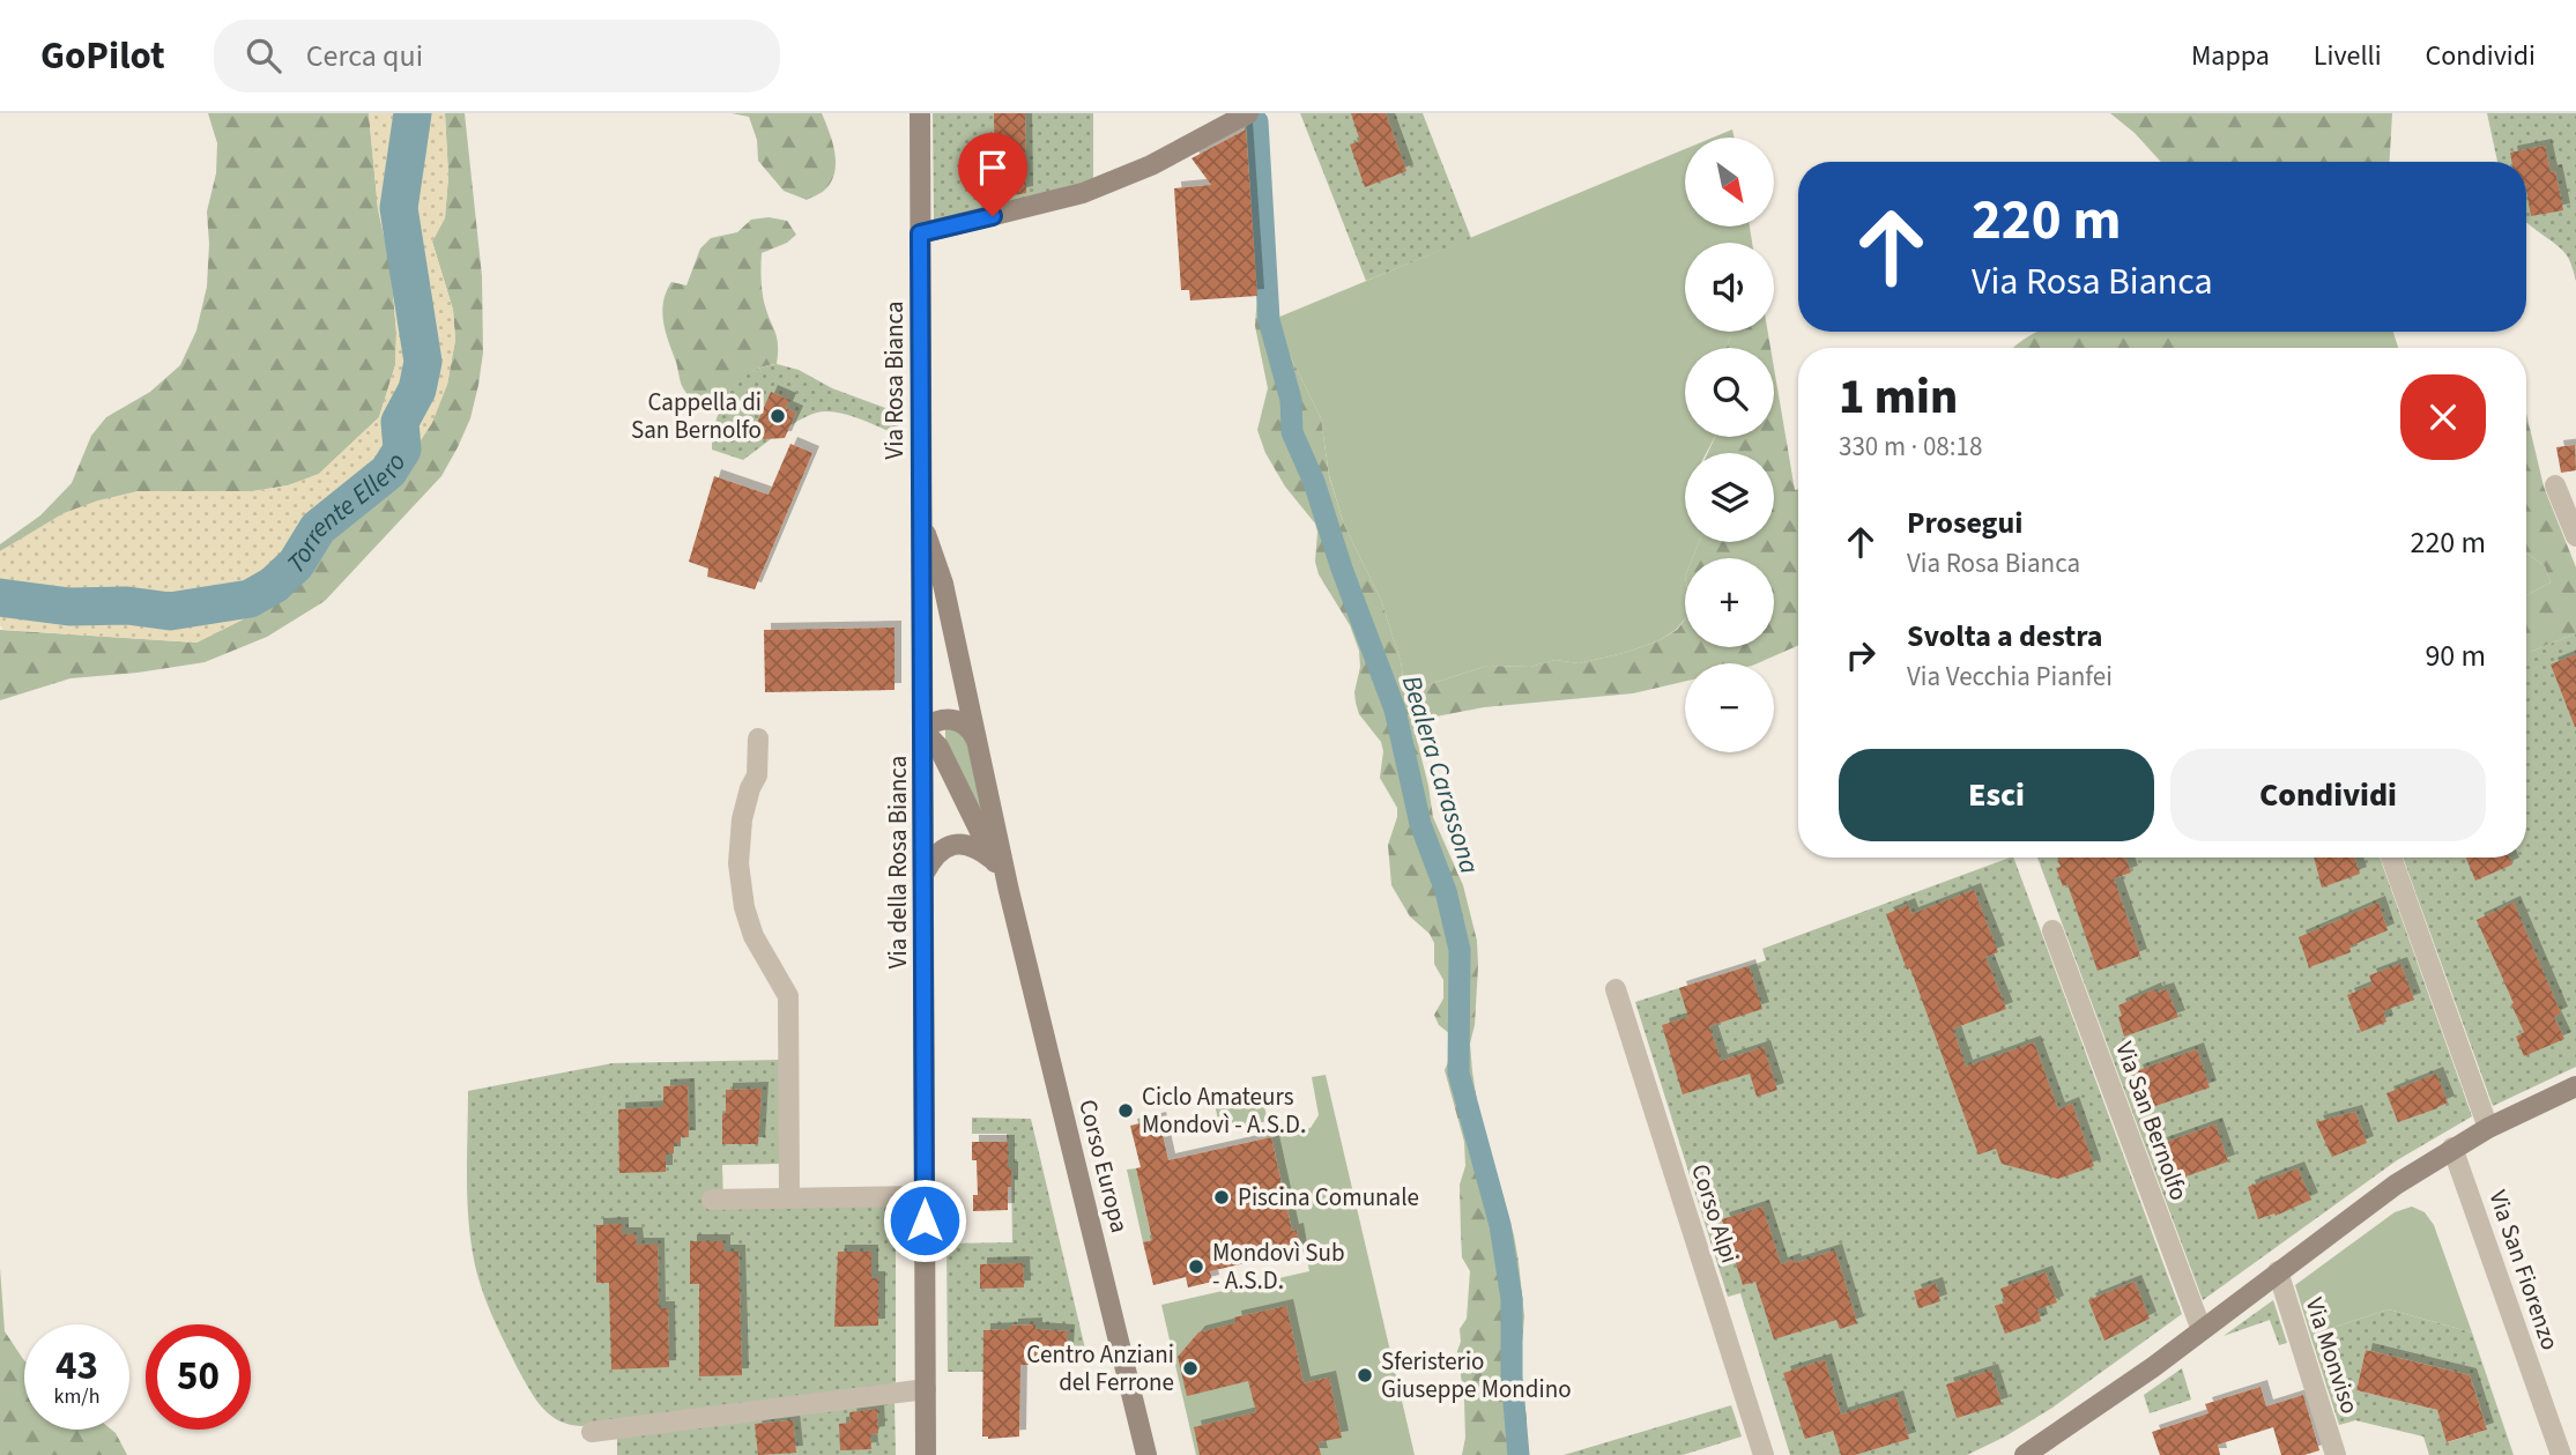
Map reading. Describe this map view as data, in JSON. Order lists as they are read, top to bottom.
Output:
{
  "streets": {
    "street": [
      "Via Rosa Bianca",
      "Via della Rosa Bianca",
      "Via San Bernolfo",
      "Corso Europa",
      "Corso Alpi",
      "Via San Fiorenzo",
      "Via Monviso"
    ]
  },
  "crossings": [
    ["Via Rosa Bianca", "Via della Rosa Bianca"],
    ["Via Rosa Bianca", "Corso Europa"],
    ["Via della Rosa Bianca", "Corso Europa"]
  ],
  "water": ["Torrente Ellero", "Bealera Carassona"],
  "places": [
    "Cappella di San Bernolfo",
    "Ciclo Amateurs Mondovì - A.S.D.",
    "Piscina Comunale",
    "Mondovì Sub - A.S.D.",
    "Centro Anziani del Ferrone",
    "Sferisterio Giuseppe Mondino"
  ],
  "north": "bottom right",
  "page": {
    "header": "GoPilot",
    "search": "Cerca qui",
    "nav": ["Mappa", "Livelli", "Condividi"],
    "map_buttons": ["+", "−"],
    "turn": ["220 m", "Via Rosa Bianca"],
    "heading": ["1 min", "330 m · 08:18"],
    "list": [
      {
        "name": "Prosegui",
        "note": "Via Rosa Bianca",
        "value": "220 m"
      },
      {
        "name": "Svolta a destra",
        "note": "Via Vecchia Pianfei",
        "value": "90 m"
      }
    ],
    "buttons": ["Esci", "Condividi"],
    "speed": "43 km/h",
    "limit": "50"
  }
}
